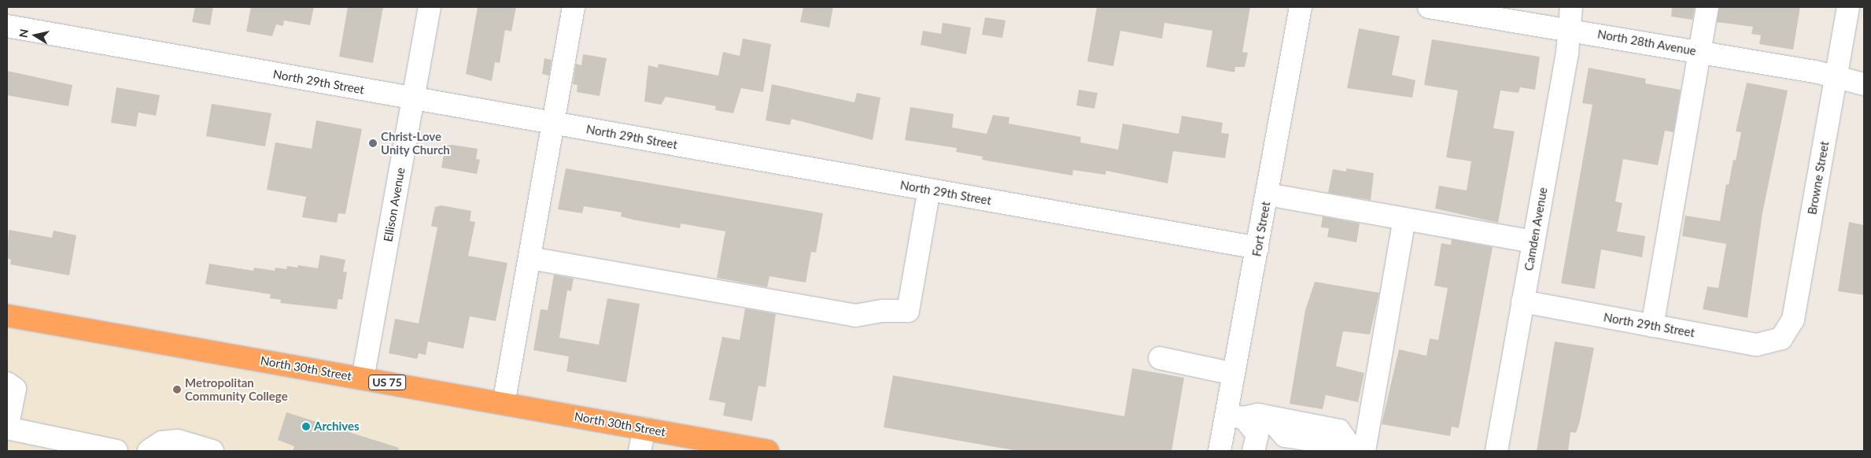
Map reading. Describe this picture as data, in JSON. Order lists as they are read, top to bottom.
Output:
{
  "streets": {
    "highway": ["North 30th Street", "US 75"],
    "street": [
      "North 28th Avenue",
      "North 29th Street",
      "Browne Street",
      "Ellison Avenue",
      "Fort Street",
      "Camden Avenue"
    ]
  },
  "crossings": [
    ["North 28th Avenue", "Browne Street"],
    ["North 28th Avenue", "Camden Avenue"],
    ["North 29th Street", "Browne Street"],
    ["North 29th Street", "Ellison Avenue"],
    ["North 29th Street", "Fort Street"],
    ["North 29th Street", "Camden Avenue"],
    ["Ellison Avenue", "North 30th Street"]
  ],
  "places": ["Christ-Love Unity Church", "Metropolitan Community College", "Archives"],
  "north": "left"
}
